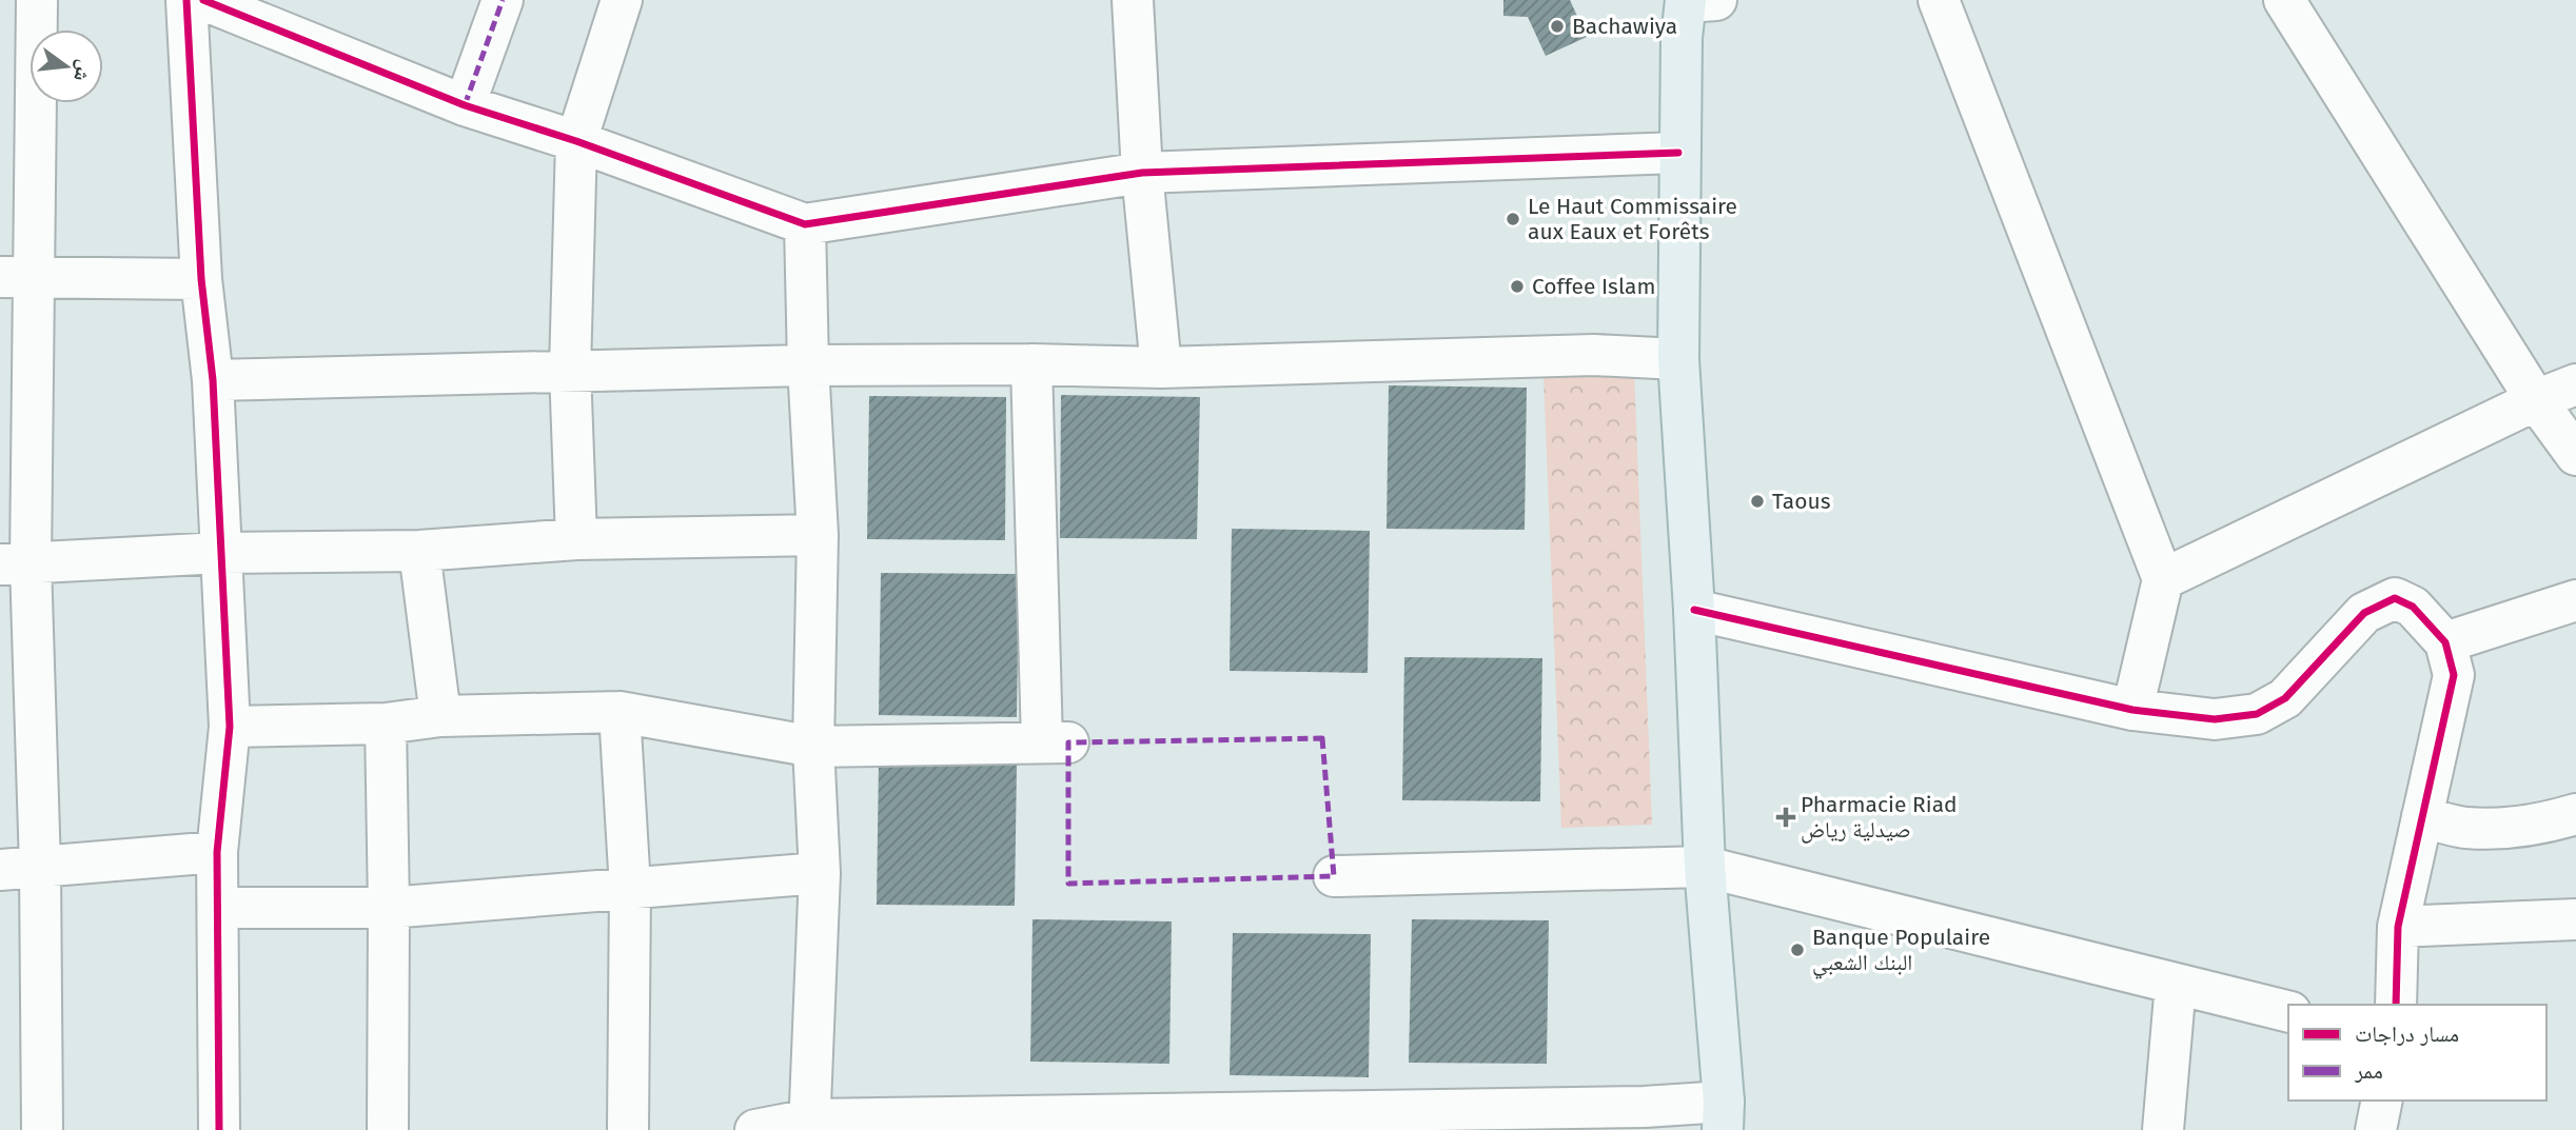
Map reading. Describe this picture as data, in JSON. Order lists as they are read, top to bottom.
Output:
{
  "places": {
    "other": [
      "Bachawiya",
      "Le Haut Commissaire aux Eaux et Forêts",
      "Coffee Islam",
      "Taous",
      "Banque Populaire البنك الشعبي"
    ],
    "health": ["Pharmacie Riad صيدلية رياض"]
  },
  "legend": ["مسار دراجات", "ممر"],
  "north": "right"
}
